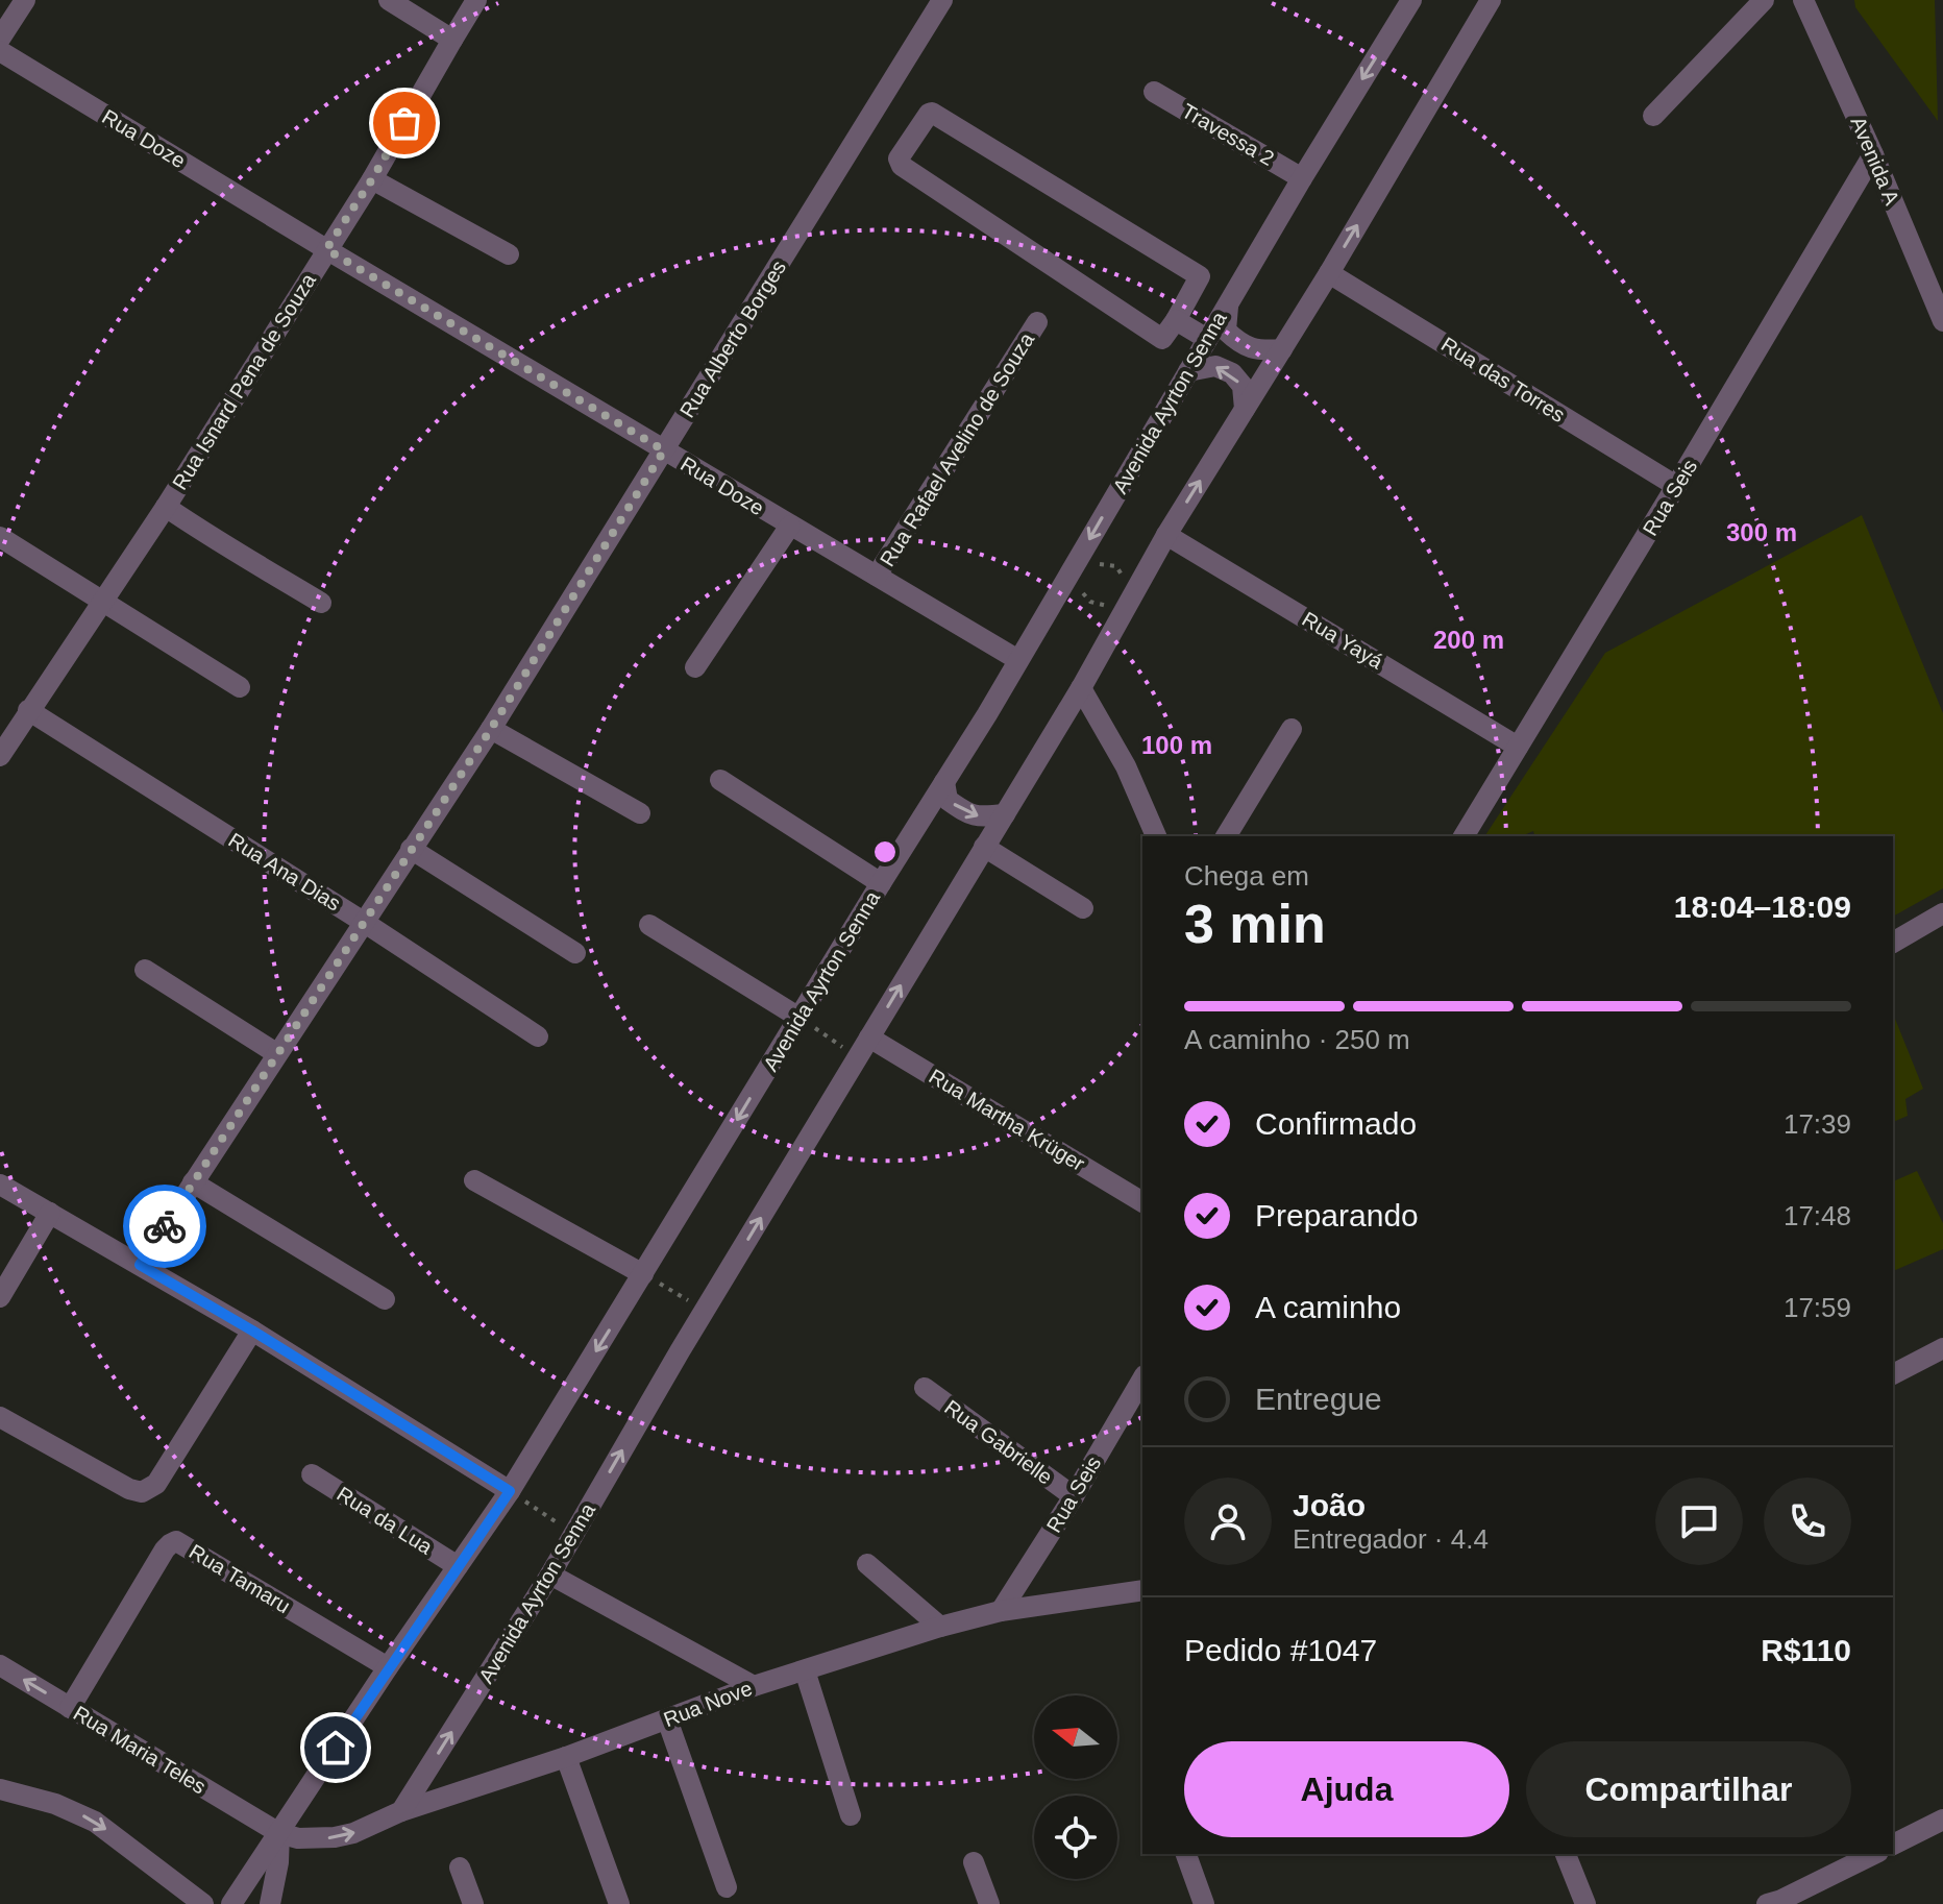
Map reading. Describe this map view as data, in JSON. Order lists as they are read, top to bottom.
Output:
{
  "streets": {
    "street": [
      "Travessa 2",
      "Rua Doze",
      "Avenida A",
      "Rua Alberto Borges",
      "Rua das Torres",
      "Rua Isnard Pena de Souza",
      "Avenida Ayrton Senna",
      "Rua Rafael Avelino de Souza",
      "Rua Seis",
      "Rua Yayá",
      "Rua Ana Dias",
      "Rua Martha Krüger",
      "Rua Gabrielle",
      "Rua da Lua",
      "Rua Tamaru",
      "Rua Nove",
      "Rua Maria Teles"
    ]
  },
  "crossings": [
    ["Travessa 2", "Avenida Ayrton Senna"],
    ["Rua Doze", "Rua Alberto Borges"],
    ["Rua Doze", "Rua Isnard Pena de Souza"],
    ["Rua Doze", "Avenida Ayrton Senna"],
    ["Rua Doze", "Rua Rafael Avelino de Souza"],
    ["Avenida A", "Rua Seis"],
    ["Rua Alberto Borges", "Rua Ana Dias"],
    ["Rua das Torres", "Avenida Ayrton Senna"],
    ["Rua das Torres", "Rua Seis"],
    ["Rua Isnard Pena de Souza", "Rua Ana Dias"],
    ["Avenida Ayrton Senna", "Rua Yayá"],
    ["Avenida Ayrton Senna", "Rua Martha Krüger"],
    ["Avenida Ayrton Senna", "Rua da Lua"],
    ["Avenida Ayrton Senna", "Rua Tamaru"],
    ["Avenida Ayrton Senna", "Rua Nove"],
    ["Avenida Ayrton Senna", "Rua Maria Teles"],
    ["Rua Seis", "Rua Yayá"],
    ["Rua Seis", "Rua Gabrielle"],
    ["Rua Seis", "Rua Nove"],
    ["Rua Tamaru", "Rua Maria Teles"],
    ["Rua Nove", "Rua Maria Teles"]
  ],
  "north": "left",
  "page": {
    "heading": ["3 min", "Chega em", "18:04–18:09"],
    "panel": [
      "João",
      "Entregador · 4.4",
      "Pedido #1047",
      "R$110"
    ],
    "bar": "A caminho · 250 m",
    "list": [
      ["Confirmado", "17:39"],
      ["Preparando", "17:48"],
      ["A caminho", "17:59"],
      "Entregue"
    ],
    "buttons": ["Ajuda", "Compartilhar"]
  },
  "rings": ["300 m", "200 m", "100 m"]
}
